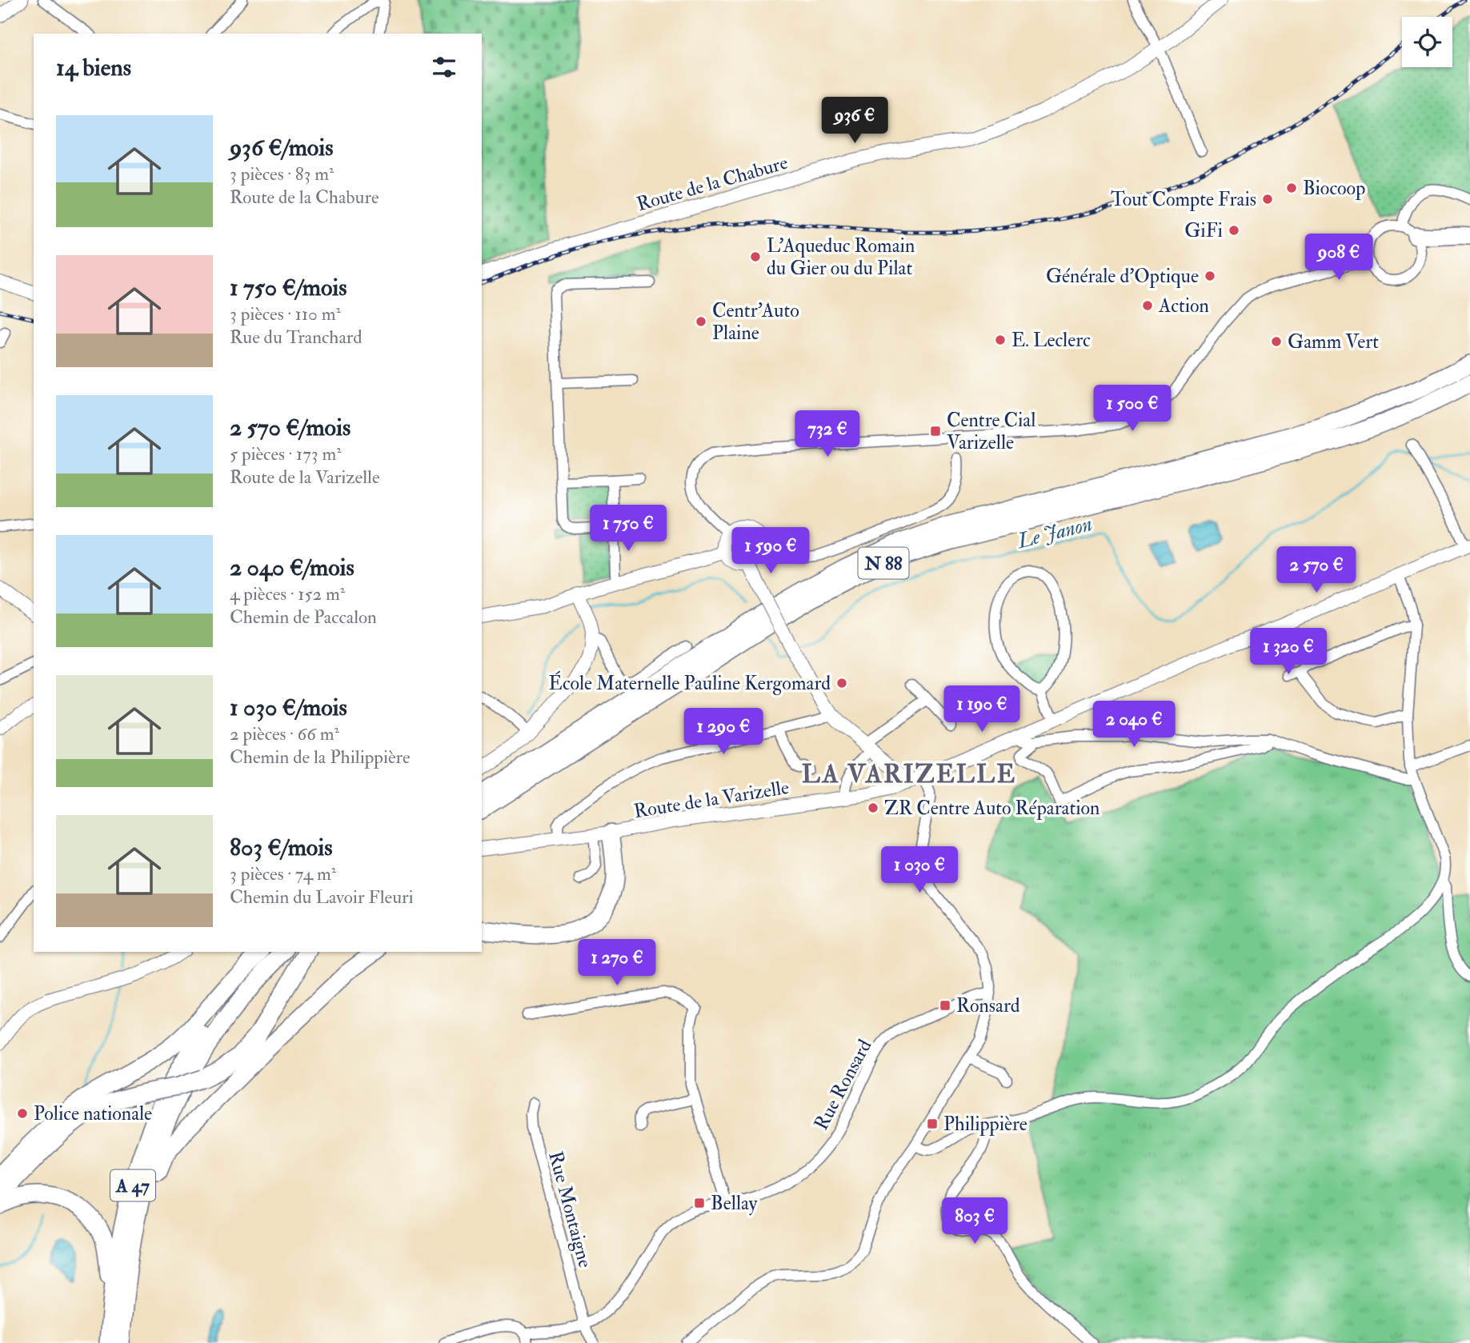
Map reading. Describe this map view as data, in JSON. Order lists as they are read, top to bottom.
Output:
{
  "streets": {
    "highway": ["N 88", "A 47"],
    "main road": ["Route de la Chabure", "Route de la Varizelle"],
    "street": ["Rue Ronsard", "Rue Montaigne"]
  },
  "crossings": [
    ["Rue Ronsard", "Rue Montaigne"]
  ],
  "districts": ["LA VARIZELLE"],
  "water": ["Le Janon"],
  "places": {
    "other": [
      "Biocoop",
      "Tout Compte Frais",
      "GiFi",
      "L'Aqueduc Romain du Gier ou du Pilat",
      "Générale d'Optique",
      "Action",
      "Centr'Auto Plaine",
      "E. Leclerc",
      "Gamm Vert",
      "École Maternelle Pauline Kergomard",
      "ZR Centre Auto Réparation",
      "Police nationale"
    ],
    "transit": [
      "Centre Cial Varizelle",
      "Ronsard",
      "Philippière",
      "Bellay"
    ]
  },
  "page": {
    "heading": "14 biens",
    "price": [
      "936 €",
      "908 €",
      "1 500 €",
      "732 €",
      "1 750 €",
      "1 590 €",
      "2 570 €",
      "1 320 €",
      "1 190 €",
      "2 040 €",
      "1 290 €",
      "1 030 €",
      "1 270 €",
      "803 €"
    ],
    "list": [
      {
        "name": "936 €/mois",
        "note": "3 pièces · 83 m² · Route de la Chabure"
      },
      {
        "name": "1 750 €/mois",
        "note": "3 pièces · 110 m² · Rue du Tranchard"
      },
      {
        "name": "2 570 €/mois",
        "note": "5 pièces · 173 m² · Route de la Varizelle"
      },
      {
        "name": "2 040 €/mois",
        "note": "4 pièces · 152 m² · Chemin de Paccalon"
      },
      {
        "name": "1 030 €/mois",
        "note": "2 pièces · 66 m² · Chemin de la Philippière"
      },
      {
        "name": "803 €/mois",
        "note": "3 pièces · 74 m² · Chemin du Lavoir Fleuri"
      }
    ]
  }
}
